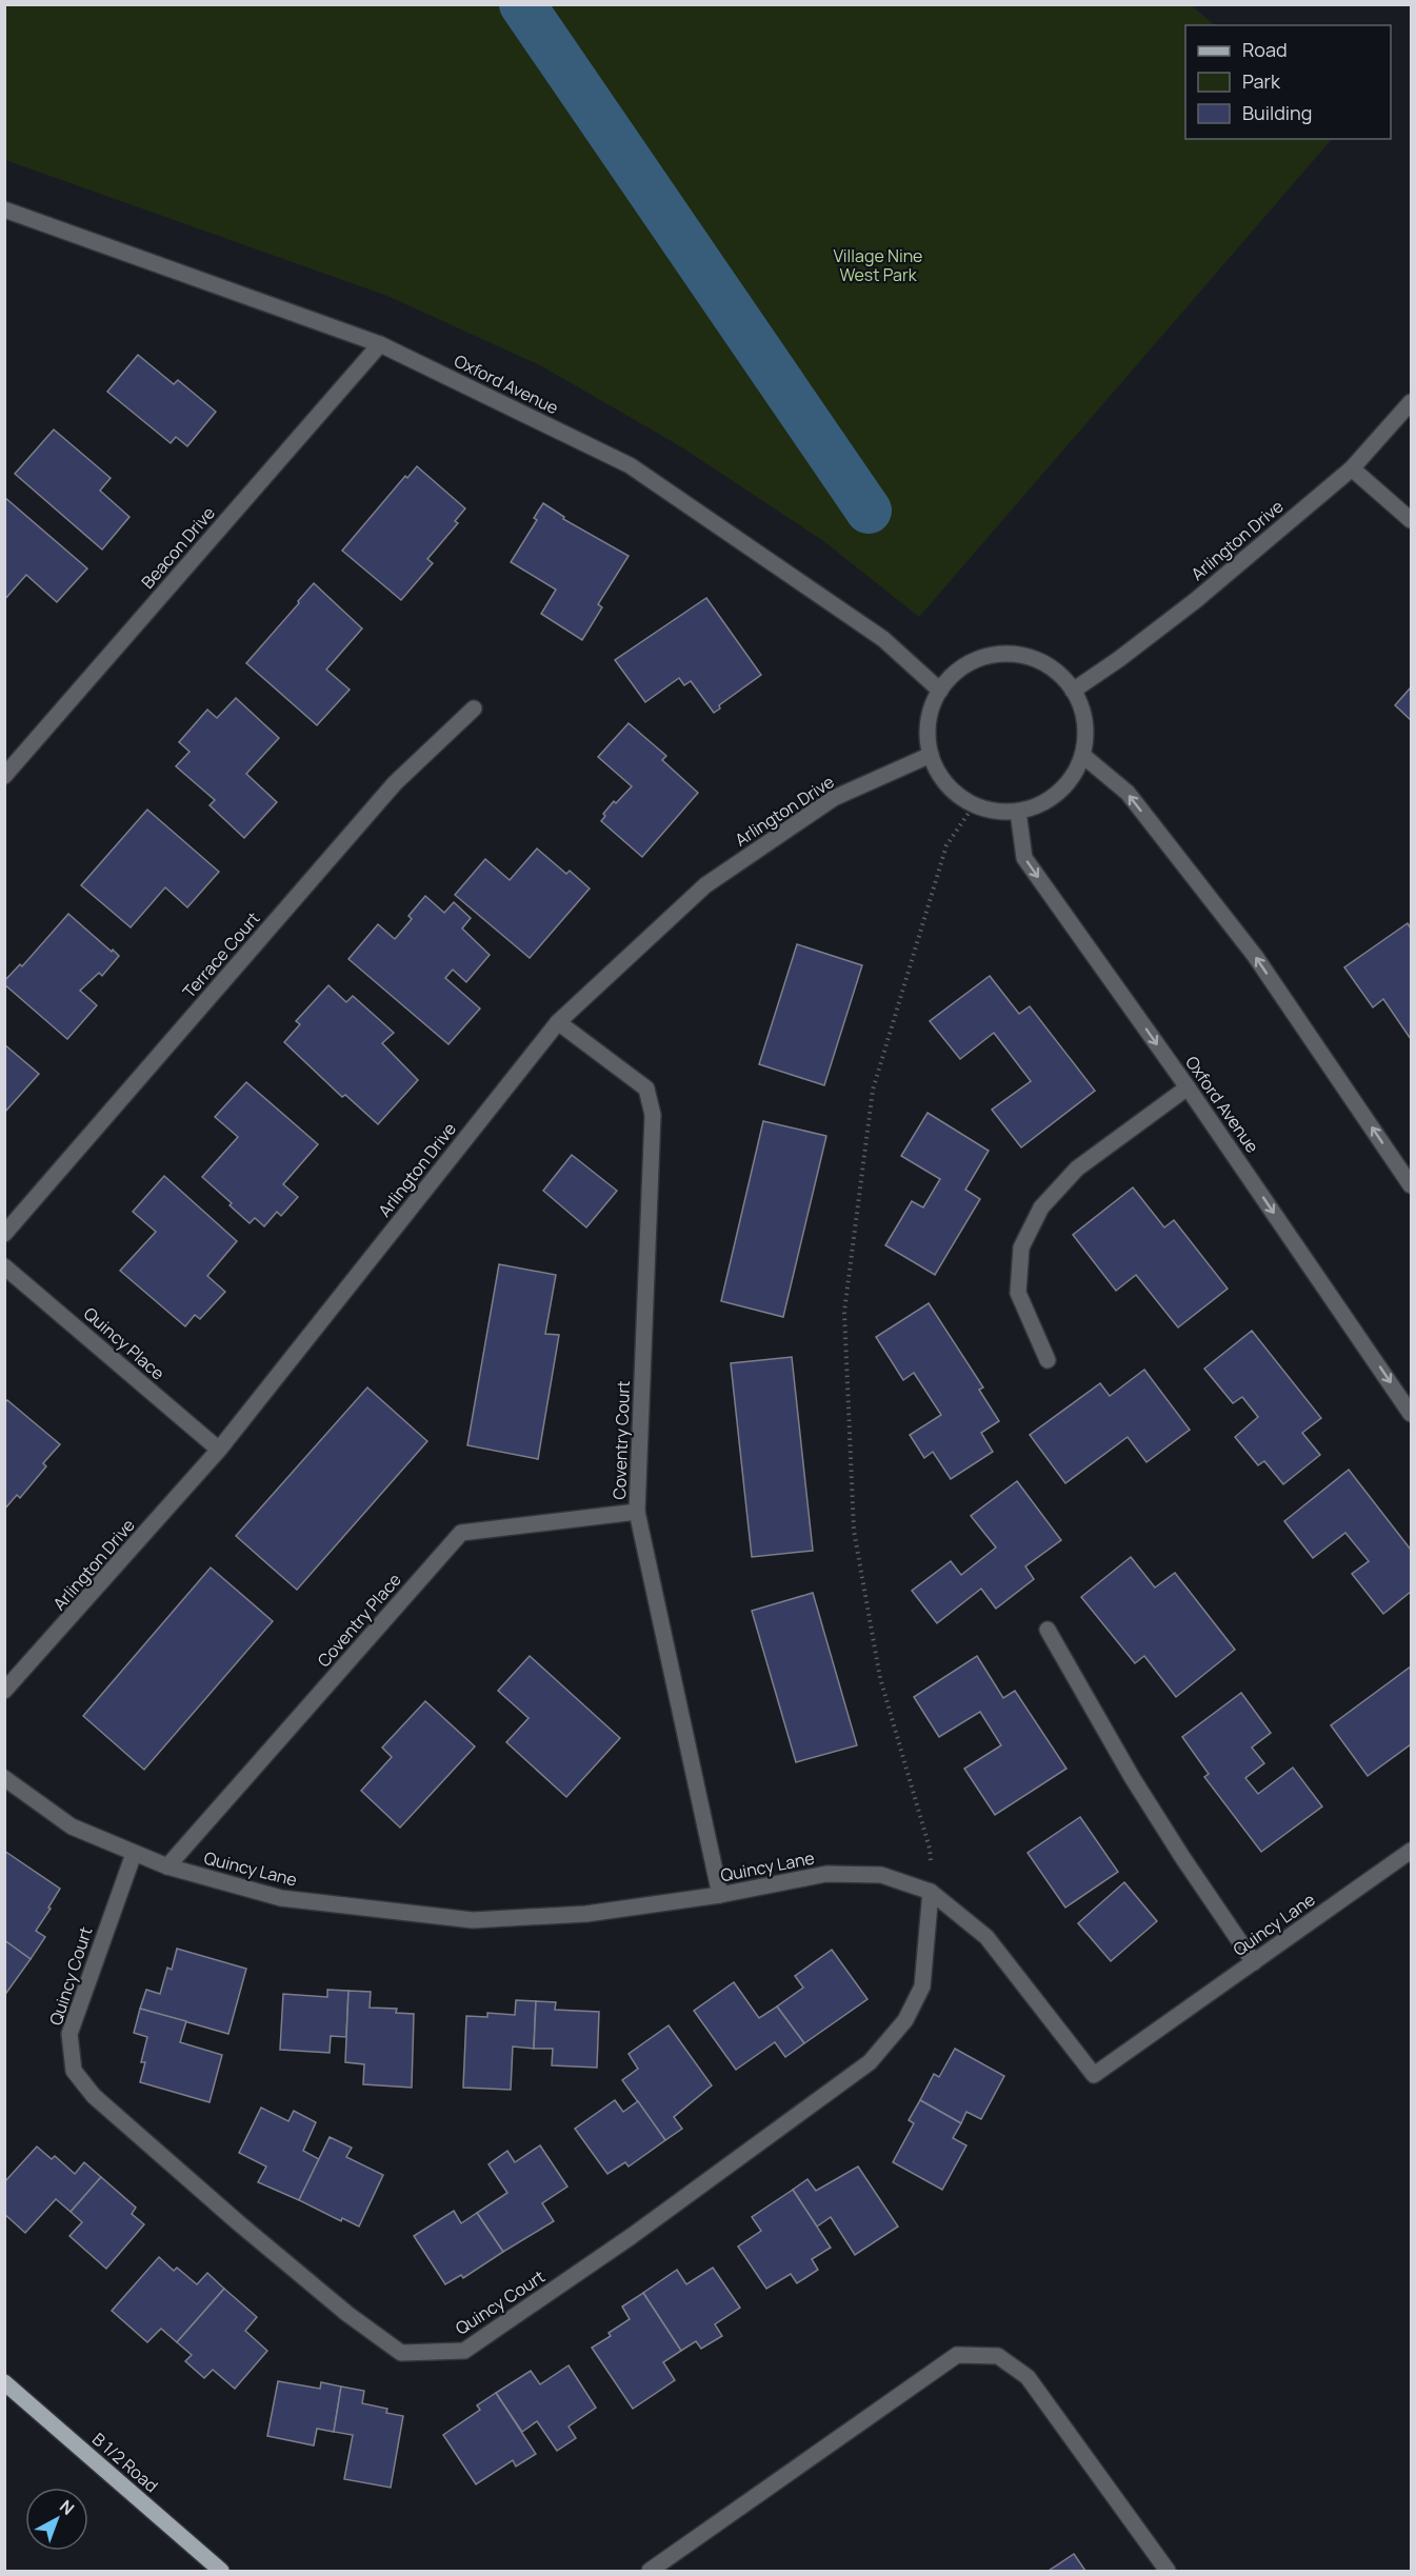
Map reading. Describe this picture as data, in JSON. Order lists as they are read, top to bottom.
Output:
{
  "streets": {
    "main road": ["B 1/2 Road"],
    "street": [
      "Oxford Avenue",
      "Arlington Drive",
      "Beacon Drive",
      "Terrace Court",
      "Quincy Place",
      "Coventry Court",
      "Coventry Place",
      "Quincy Lane",
      "Quincy Court"
    ]
  },
  "crossings": [
    ["Oxford Avenue", "Arlington Drive"],
    ["Oxford Avenue", "Beacon Drive"],
    ["Arlington Drive", "Quincy Place"],
    ["Arlington Drive", "Coventry Court"],
    ["Coventry Court", "Coventry Place"],
    ["Coventry Court", "Quincy Lane"],
    ["Coventry Place", "Quincy Lane"],
    ["Quincy Lane", "Quincy Court"]
  ],
  "parks": ["Village Nine West Park"],
  "legend": ["Road", "Park", "Building"],
  "north": "top right"
}
